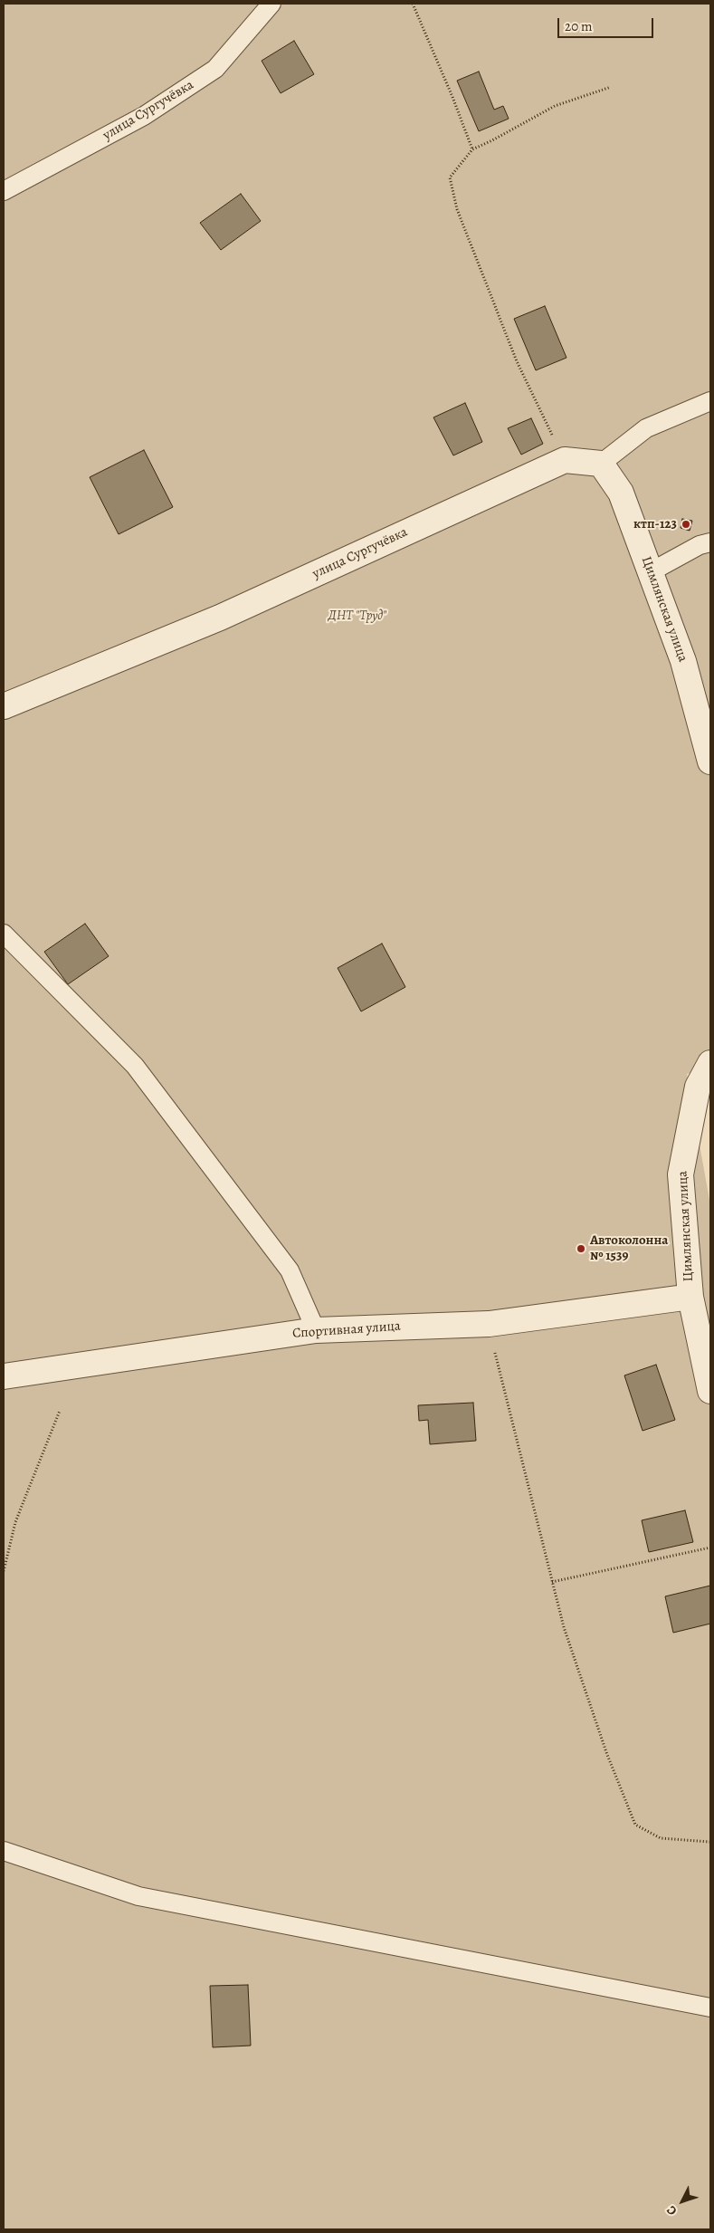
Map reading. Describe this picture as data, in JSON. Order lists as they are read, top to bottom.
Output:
{
  "streets": {
    "street": ["улица Сургучёвка", "Цимлянская улица", "Спортивная улица"]
  },
  "crossings": [
    ["Цимлянская улица", "Спортивная улица"]
  ],
  "parks": ["ДНТ \"Труд\""],
  "places": ["ктп-123", "Автоколонна № 1539"],
  "scale_bar": "20 m",
  "north": "bottom left"
}
